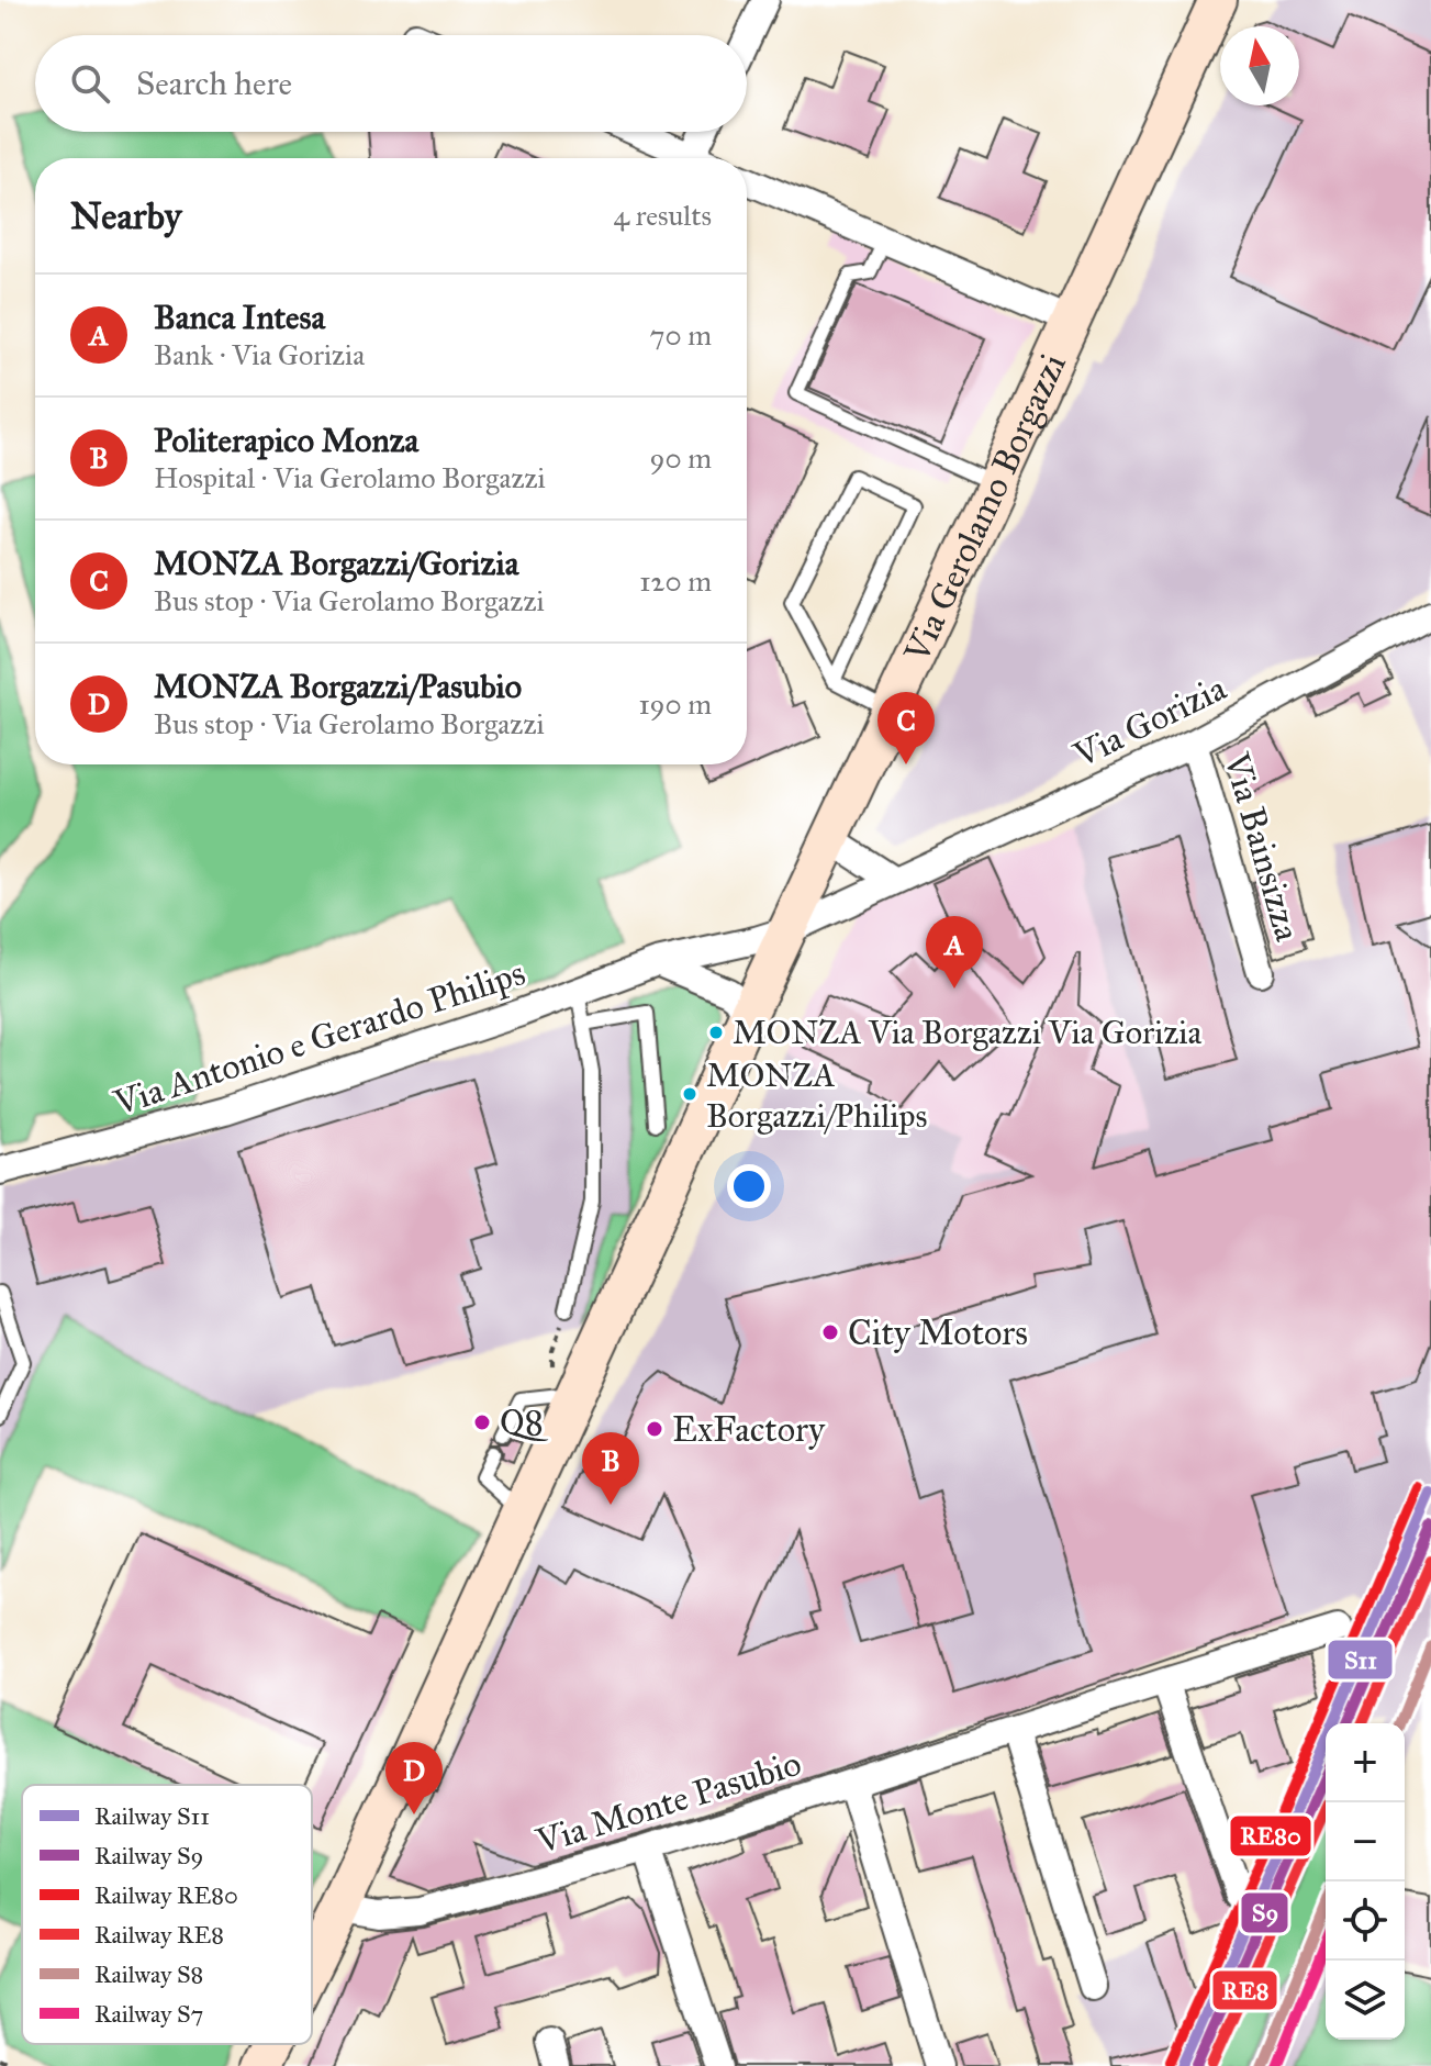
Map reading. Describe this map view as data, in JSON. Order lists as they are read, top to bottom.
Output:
{
  "streets": {
    "main road": ["Via Gerolamo Borgazzi"],
    "street": [
      "Via Gorizia",
      "Via Bainsizza",
      "Via Antonio e Gerardo Philips",
      "Via Monte Pasubio"
    ]
  },
  "crossings": [
    ["Via Gerolamo Borgazzi", "Via Gorizia"],
    ["Via Gerolamo Borgazzi", "Via Antonio e Gerardo Philips"],
    ["Via Gerolamo Borgazzi", "Via Monte Pasubio"],
    ["Via Gorizia", "Via Bainsizza"],
    ["Via Gorizia", "Via Antonio e Gerardo Philips"]
  ],
  "places": [
    "MONZA Via Borgazzi Via Gorizia",
    "MONZA Borgazzi/Philips",
    "City Motors",
    "Q8",
    "ExFactory"
  ],
  "lines": [
    "rail line RE80",
    "rail line S11",
    "rail line S9",
    "rail line RE8",
    "rail line S8",
    "rail line S7"
  ],
  "legend": [
    "Railway S11",
    "Railway S9",
    "Railway RE80",
    "Railway RE8",
    "Railway S8",
    "Railway S7"
  ],
  "north": "top",
  "page": {
    "search": "Search here",
    "heading": ["Nearby", "4 results"],
    "list": [
      {
        "mark": "A",
        "name": "Banca Intesa",
        "note": "Bank · Via Gorizia",
        "value": "70 m"
      },
      {
        "mark": "B",
        "name": "Politerapico Monza",
        "note": "Hospital · Via Gerolamo Borgazzi",
        "value": "90 m"
      },
      {
        "mark": "C",
        "name": "MONZA Borgazzi/Gorizia",
        "note": "Bus stop · Via Gerolamo Borgazzi",
        "value": "120 m"
      },
      {
        "mark": "D",
        "name": "MONZA Borgazzi/Pasubio",
        "note": "Bus stop · Via Gerolamo Borgazzi",
        "value": "190 m"
      }
    ],
    "pins": [
      "C",
      "A",
      "B",
      "D"
    ],
    "map_buttons": ["+", "−"]
  }
}
